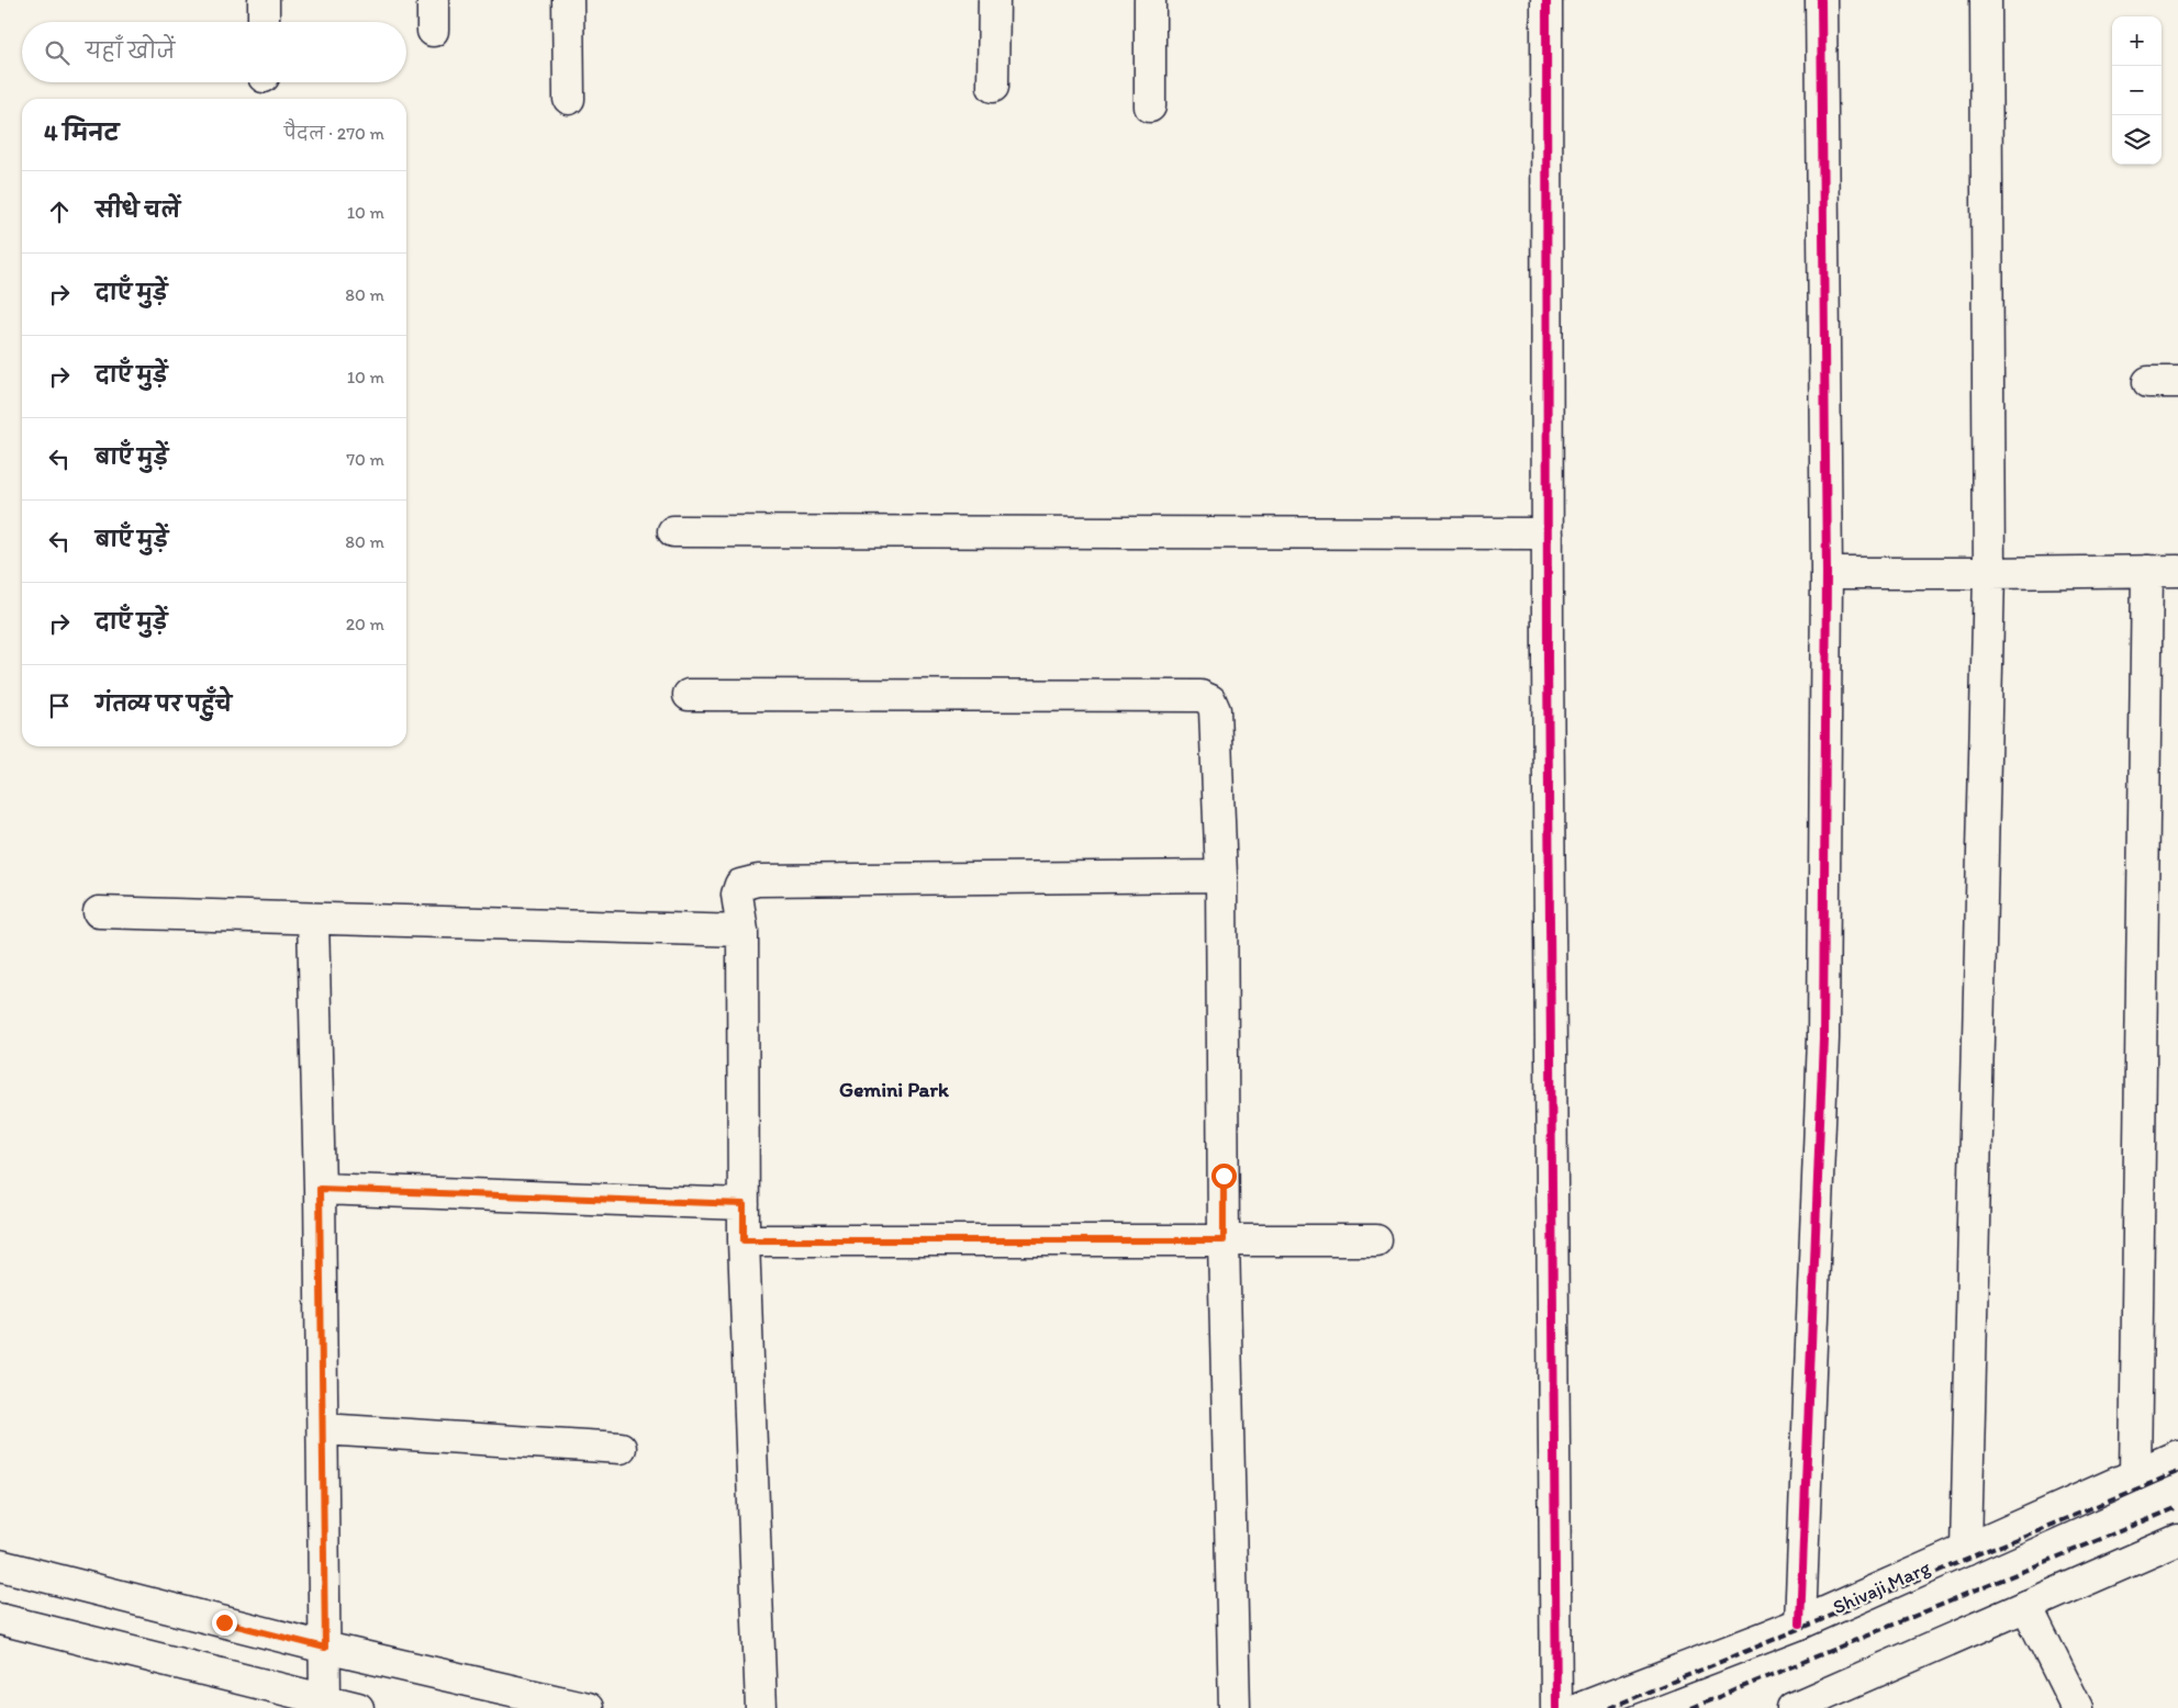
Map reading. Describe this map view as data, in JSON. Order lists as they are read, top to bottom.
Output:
{
  "streets": {
    "street": ["Shivaji Marg"]
  },
  "districts": ["Gemini Park"],
  "page": {
    "map_buttons": ["+", "−"],
    "search": "यहाँ खोजें",
    "heading": ["4 मिनट", "पैदल · 270 m"],
    "list": [
      ["सीधे चलें", "10 m"],
      ["दाएँ मुड़ें", "80 m"],
      ["दाएँ मुड़ें", "10 m"],
      ["बाएँ मुड़ें", "70 m"],
      ["बाएँ मुड़ें", "80 m"],
      ["दाएँ मुड़ें", "20 m"],
      "गंतव्य पर पहुँचे"
    ]
  }
}
